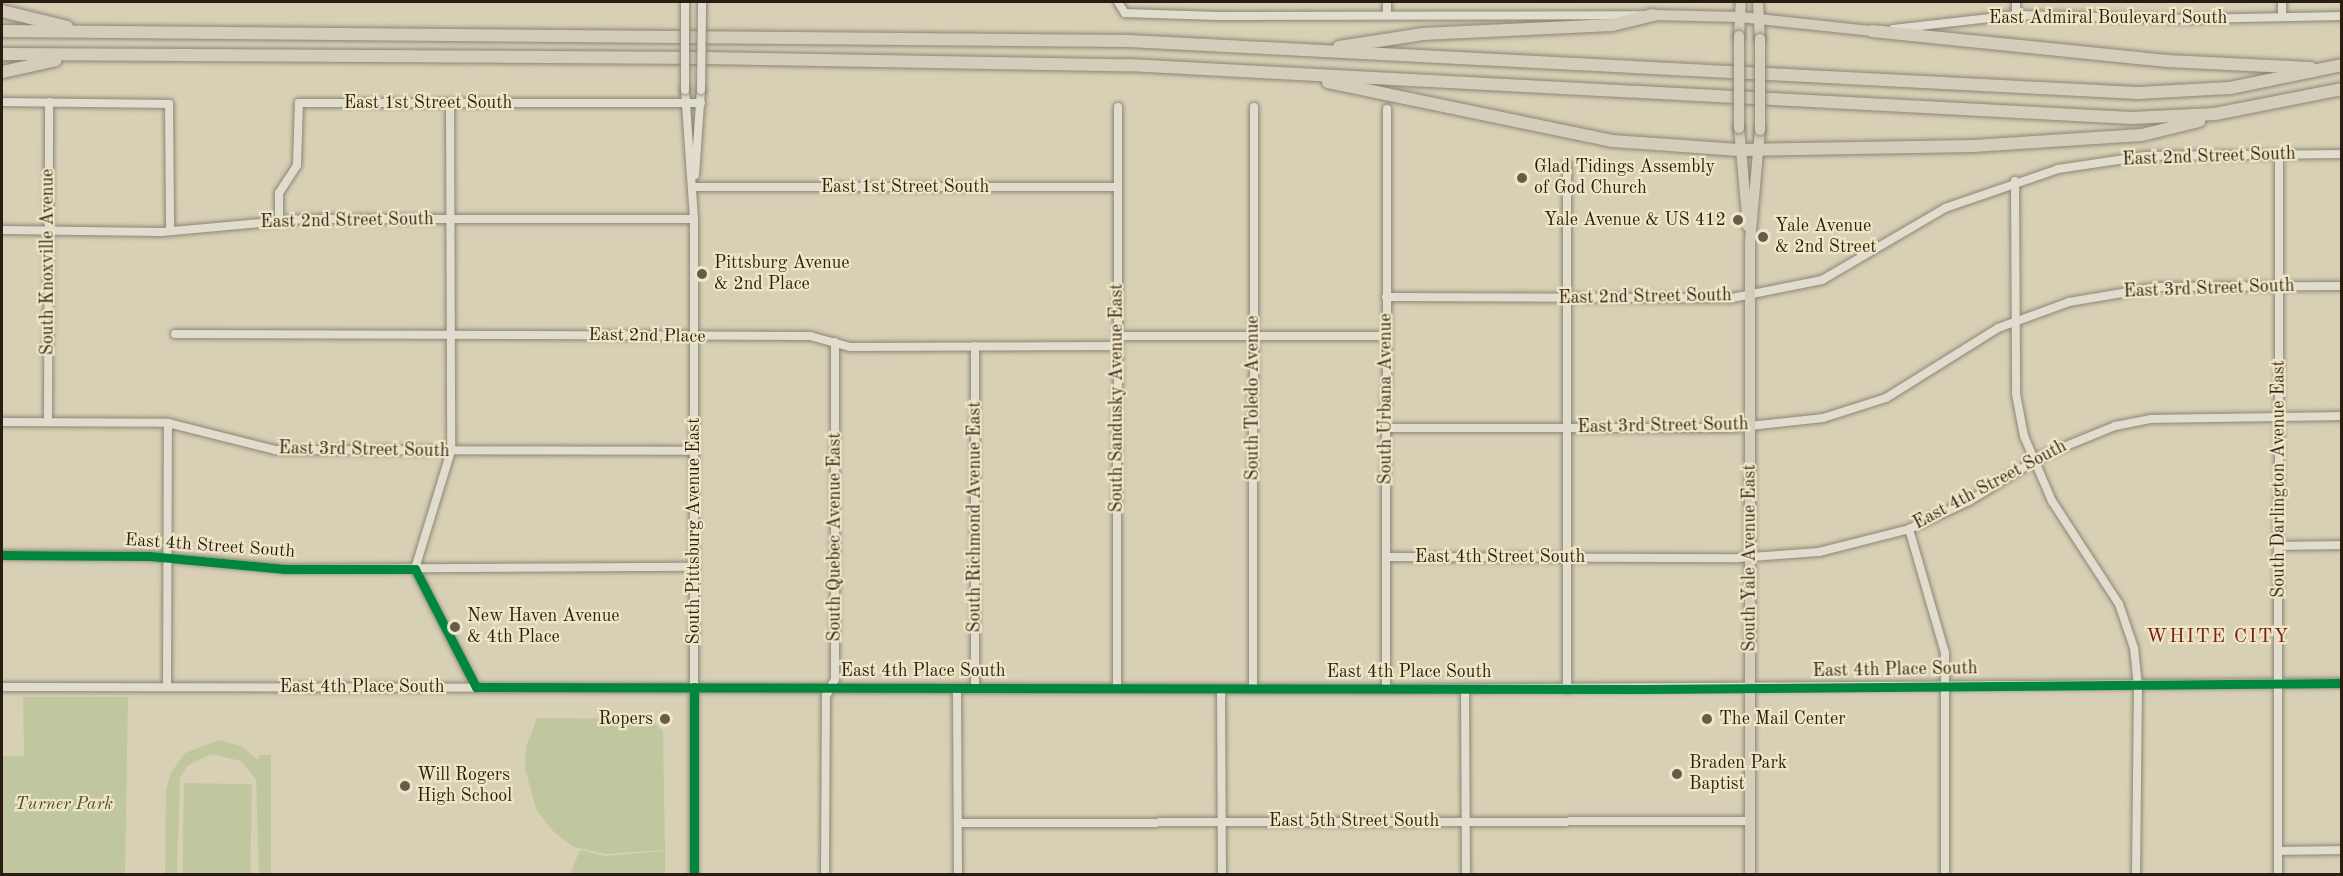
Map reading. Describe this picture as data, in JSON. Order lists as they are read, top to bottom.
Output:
{
  "streets": {
    "main road": ["East Admiral Boulevard South", "South Yale Avenue East"],
    "street": [
      "East 1st Street South",
      "East 2nd Street South",
      "South Knoxville Avenue",
      "East 3rd Street South",
      "East 2nd Place",
      "South Sandusky Avenue East",
      "South Toledo Avenue",
      "South Urbana Avenue",
      "South Darlington Avenue East",
      "East 4th Street South",
      "South Richmond Avenue East",
      "South Pittsburg Avenue East",
      "South Quebec Avenue East",
      "East 4th Place South",
      "East 5th Street South"
    ]
  },
  "crossings": [
    ["East Admiral Boulevard South", "South Yale Avenue East"],
    ["East 1st Street South", "East 2nd Street South"],
    ["East 1st Street South", "South Sandusky Avenue East"],
    ["East 1st Street South", "South Pittsburg Avenue East"],
    ["East 2nd Street South", "South Knoxville Avenue"],
    ["East 2nd Street South", "South Urbana Avenue"],
    ["East 2nd Street South", "South Darlington Avenue East"],
    ["East 2nd Street South", "South Pittsburg Avenue East"],
    ["East 2nd Street South", "South Yale Avenue East"],
    ["South Knoxville Avenue", "East 3rd Street South"],
    ["East 3rd Street South", "South Urbana Avenue"],
    ["East 3rd Street South", "South Darlington Avenue East"],
    ["East 3rd Street South", "South Pittsburg Avenue East"],
    ["East 3rd Street South", "South Yale Avenue East"],
    ["East 2nd Place", "South Sandusky Avenue East"],
    ["East 2nd Place", "South Richmond Avenue East"],
    ["East 2nd Place", "South Pittsburg Avenue East"],
    ["East 2nd Place", "South Quebec Avenue East"],
    ["South Sandusky Avenue East", "East 4th Place South"],
    ["South Toledo Avenue", "East 4th Place South"],
    ["South Urbana Avenue", "East 4th Street South"],
    ["South Urbana Avenue", "East 4th Place South"],
    ["South Darlington Avenue East", "East 4th Street South"],
    ["South Darlington Avenue East", "East 4th Place South"],
    ["East 4th Street South", "South Pittsburg Avenue East"],
    ["East 4th Street South", "South Yale Avenue East"],
    ["South Richmond Avenue East", "East 4th Place South"],
    ["South Pittsburg Avenue East", "East 4th Place South"],
    ["South Quebec Avenue East", "East 4th Place South"],
    ["South Yale Avenue East", "East 4th Place South"],
    ["South Yale Avenue East", "East 5th Street South"]
  ],
  "districts": ["WHITE CITY"],
  "parks": ["Turner Park"],
  "places": [
    "Glad Tidings Assembly of God Church",
    "Yale Avenue & US 412",
    "Yale Avenue & 2nd Street",
    "Pittsburg Avenue & 2nd Place",
    "New Haven Avenue & 4th Place",
    "Ropers",
    "The Mail Center",
    "Braden Park Baptist",
    "Will Rogers High School"
  ]
}
